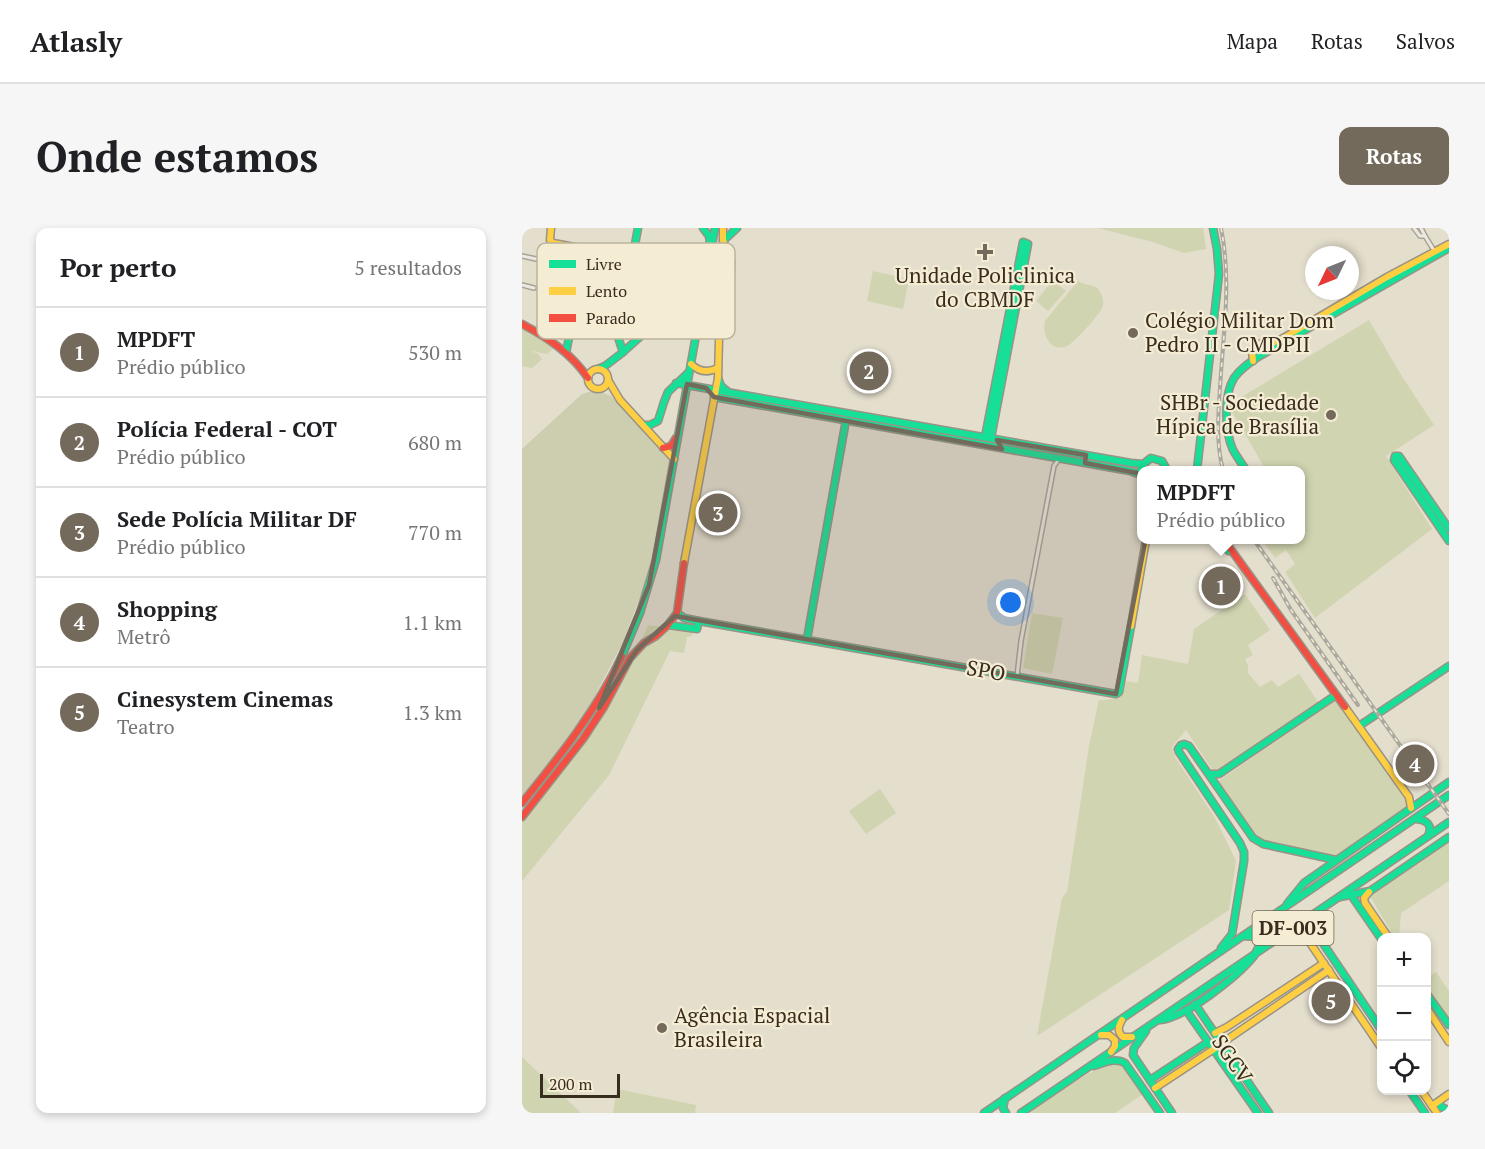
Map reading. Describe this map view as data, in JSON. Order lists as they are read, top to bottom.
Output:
{
  "streets": {
    "main road": ["SPO", "DF-003", "SGCV"]
  },
  "places": {
    "health": ["Unidade Policlinica do CBMDF"],
    "other": ["Colégio Militar Dom Pedro II - CMDPII", "SHBr - Sociedade Hípica de Brasília", "Agência Espacial Brasileira"]
  },
  "legend": ["Livre", "Lento", "Parado"],
  "scale_bar": "200 m",
  "north": "bottom left",
  "page": {
    "header": "Atlasly",
    "nav": ["Mapa", "Rotas", "Salvos"],
    "buttons": "Rotas",
    "title": "Onde estamos",
    "heading": ["Por perto", "5 resultados"],
    "list": [
      {
        "mark": "1",
        "name": "MPDFT",
        "note": "Prédio público",
        "value": "530 m"
      },
      {
        "mark": "2",
        "name": "Polícia Federal - COT",
        "note": "Prédio público",
        "value": "680 m"
      },
      {
        "mark": "3",
        "name": "Sede Polícia Militar DF",
        "note": "Prédio público",
        "value": "770 m"
      },
      {
        "mark": "4",
        "name": "Shopping",
        "note": "Metrô",
        "value": "1.1 km"
      },
      {
        "mark": "5",
        "name": "Cinesystem Cinemas",
        "note": "Teatro",
        "value": "1.3 km"
      }
    ],
    "pins": [
      "2",
      "3",
      "1",
      "4",
      "5"
    ],
    "popup": ["MPDFT", "Prédio público"],
    "map_buttons": ["+", "−"],
    "scale": "200 m"
  }
}
